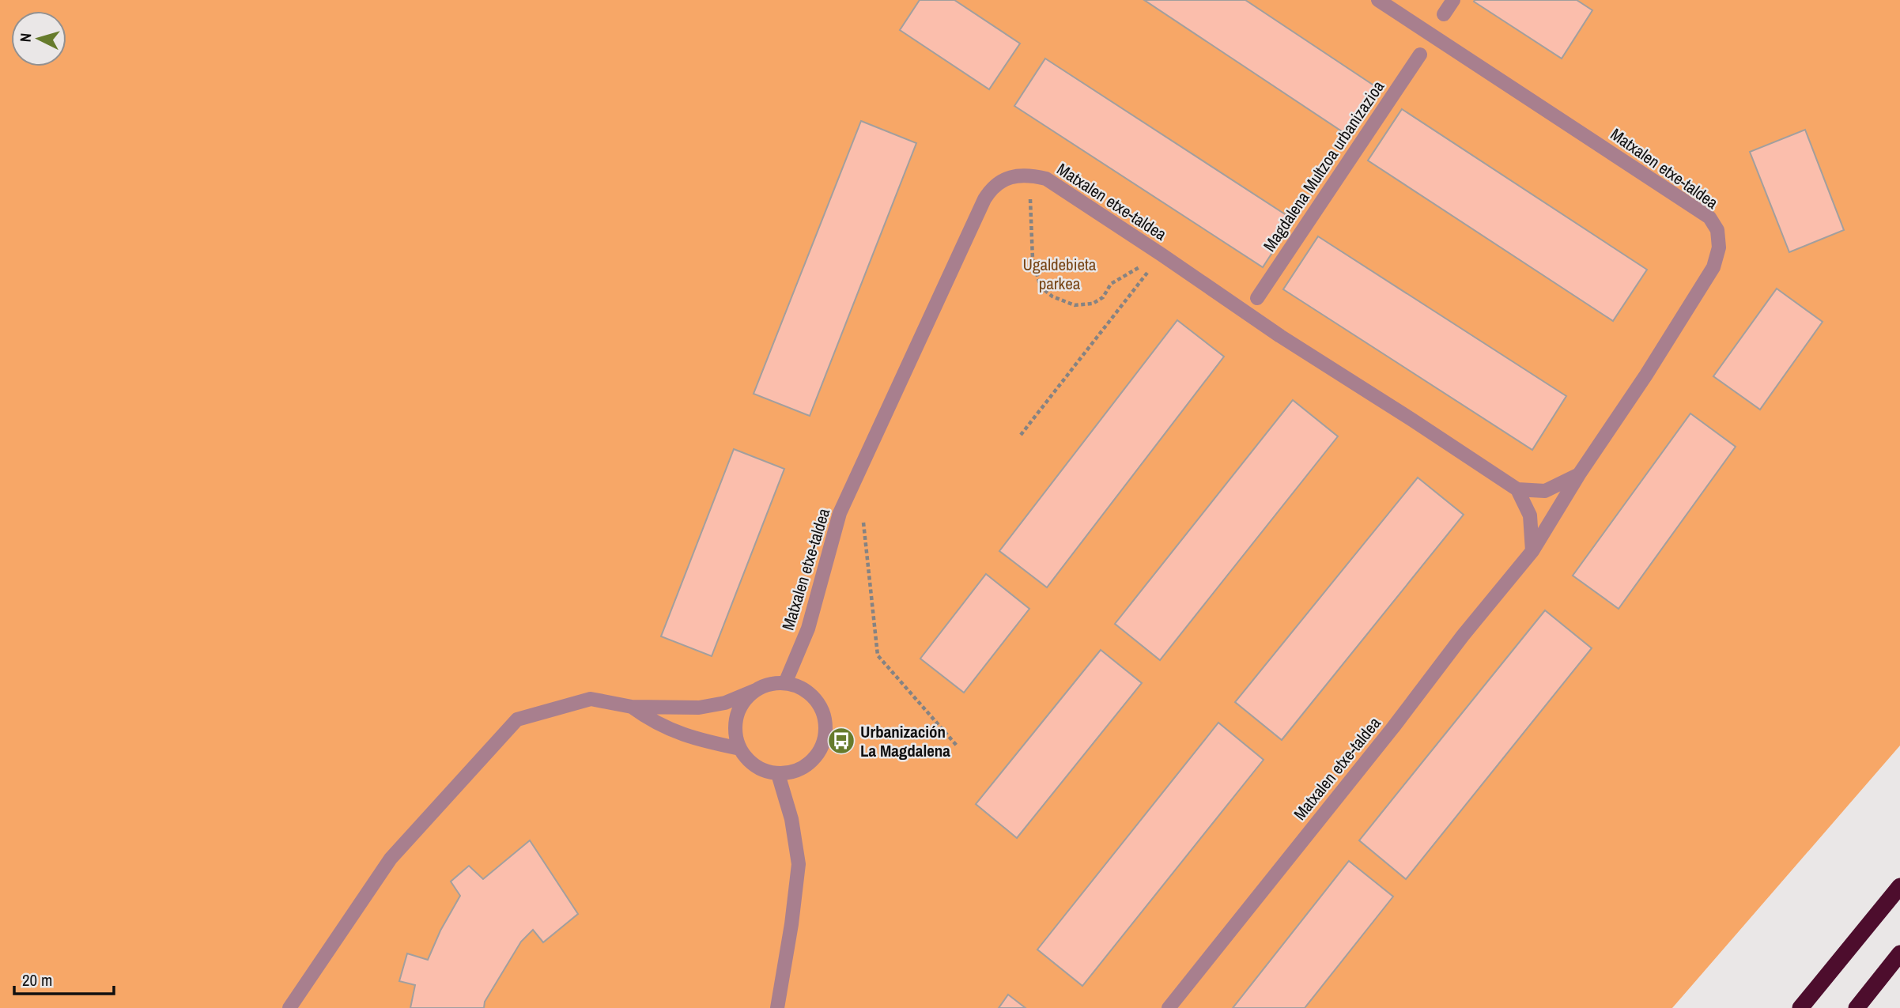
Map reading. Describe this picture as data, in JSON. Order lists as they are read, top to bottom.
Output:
{
  "streets": {
    "street": ["Magdalena Multzoa urbanizazioa", "Matxalen etxe-taldea"]
  },
  "parks": ["Ugaldebieta parkea"],
  "places": {
    "bus stop": ["Urbanización La Magdalena"]
  },
  "scale_bar": "20 m",
  "north": "left"
}
